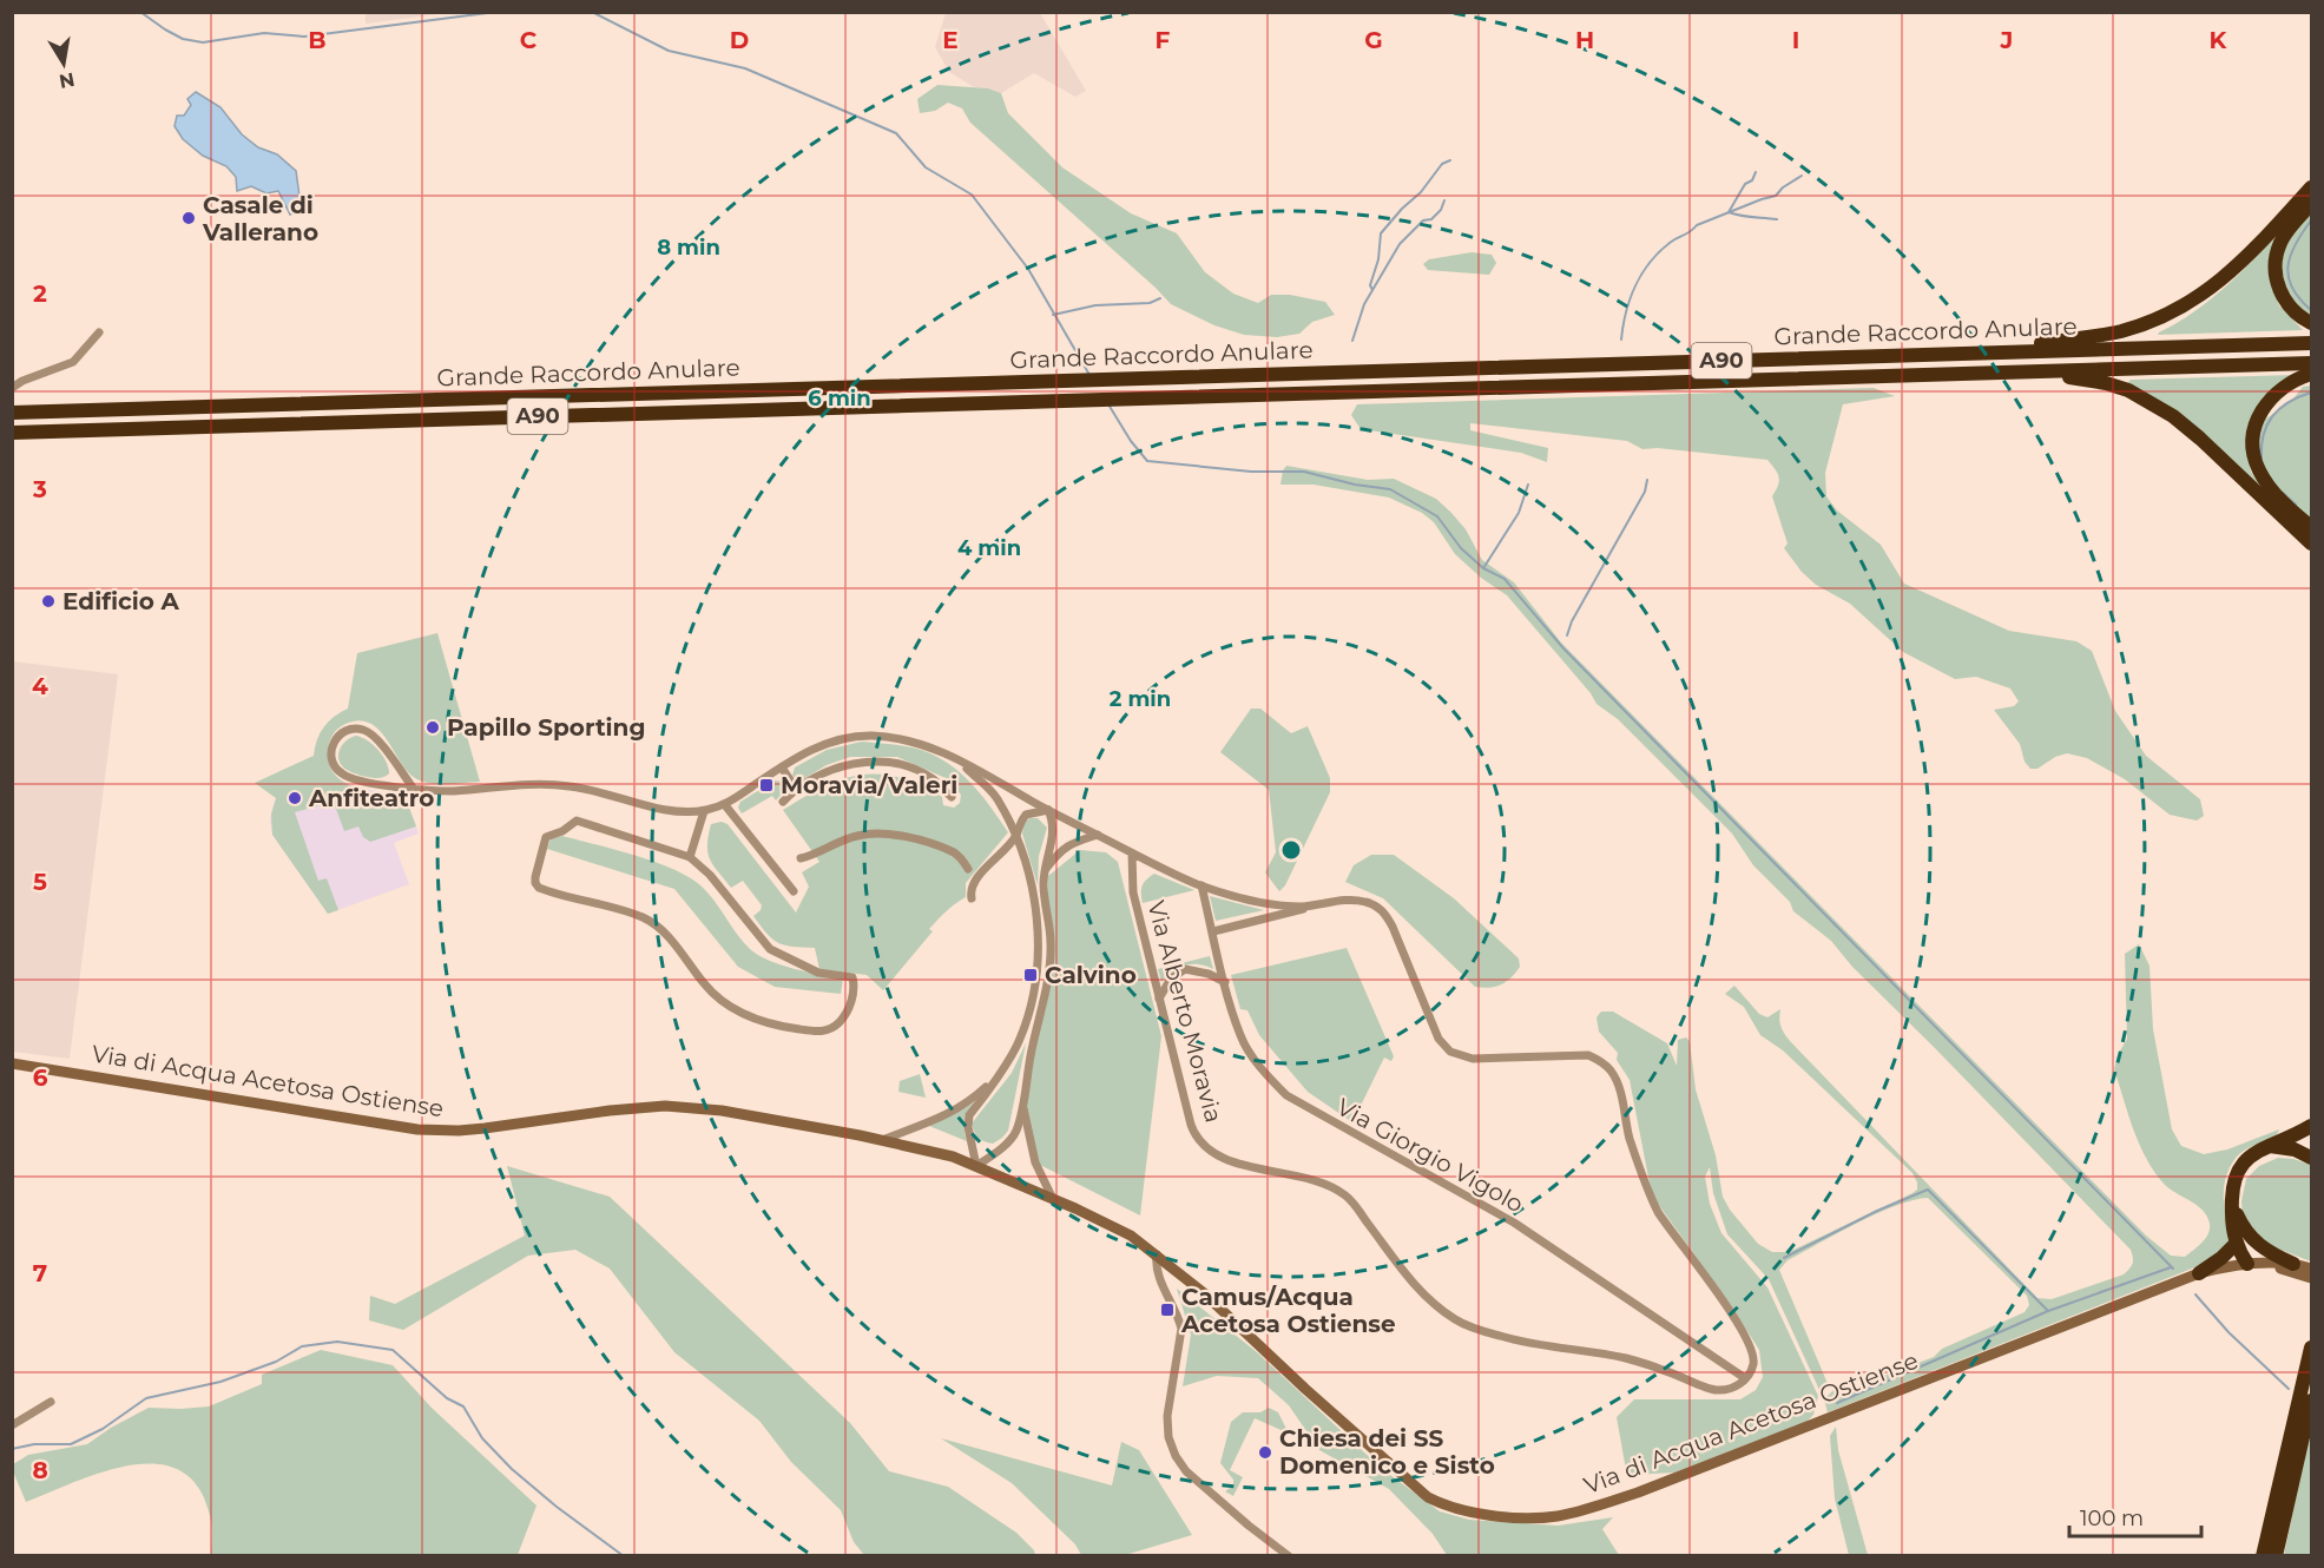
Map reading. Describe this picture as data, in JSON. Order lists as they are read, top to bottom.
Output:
{
  "streets": {
    "highway": ["Grande Raccordo Anulare", "A90"],
    "street": ["Via Alberto Moravia", "Via di Acqua Acetosa Ostiense", "Via Giorgio Vigolo"]
  },
  "crossings": [
    ["Via Alberto Moravia", "Via Giorgio Vigolo"]
  ],
  "places": {
    "other": [
      "Casale di Vallerano",
      "Edificio A",
      "Papillo Sporting",
      "Anfiteatro",
      "Chiesa dei SS Domenico e Sisto"
    ],
    "transit": ["Moravia/Valeri", "Calvino", "Camus/Acqua Acetosa Ostiense"]
  },
  "scale_bar": "100 m",
  "north": "bottom",
  "grid": {
    "columns": [
      "B",
      "C",
      "D",
      "E",
      "F",
      "G",
      "H",
      "I",
      "J",
      "K"
    ],
    "rows": [
      "2",
      "3",
      "4",
      "5",
      "6",
      "7",
      "8"
    ]
  },
  "rings": [
    "8 min",
    "6 min",
    "4 min",
    "2 min"
  ]
}
